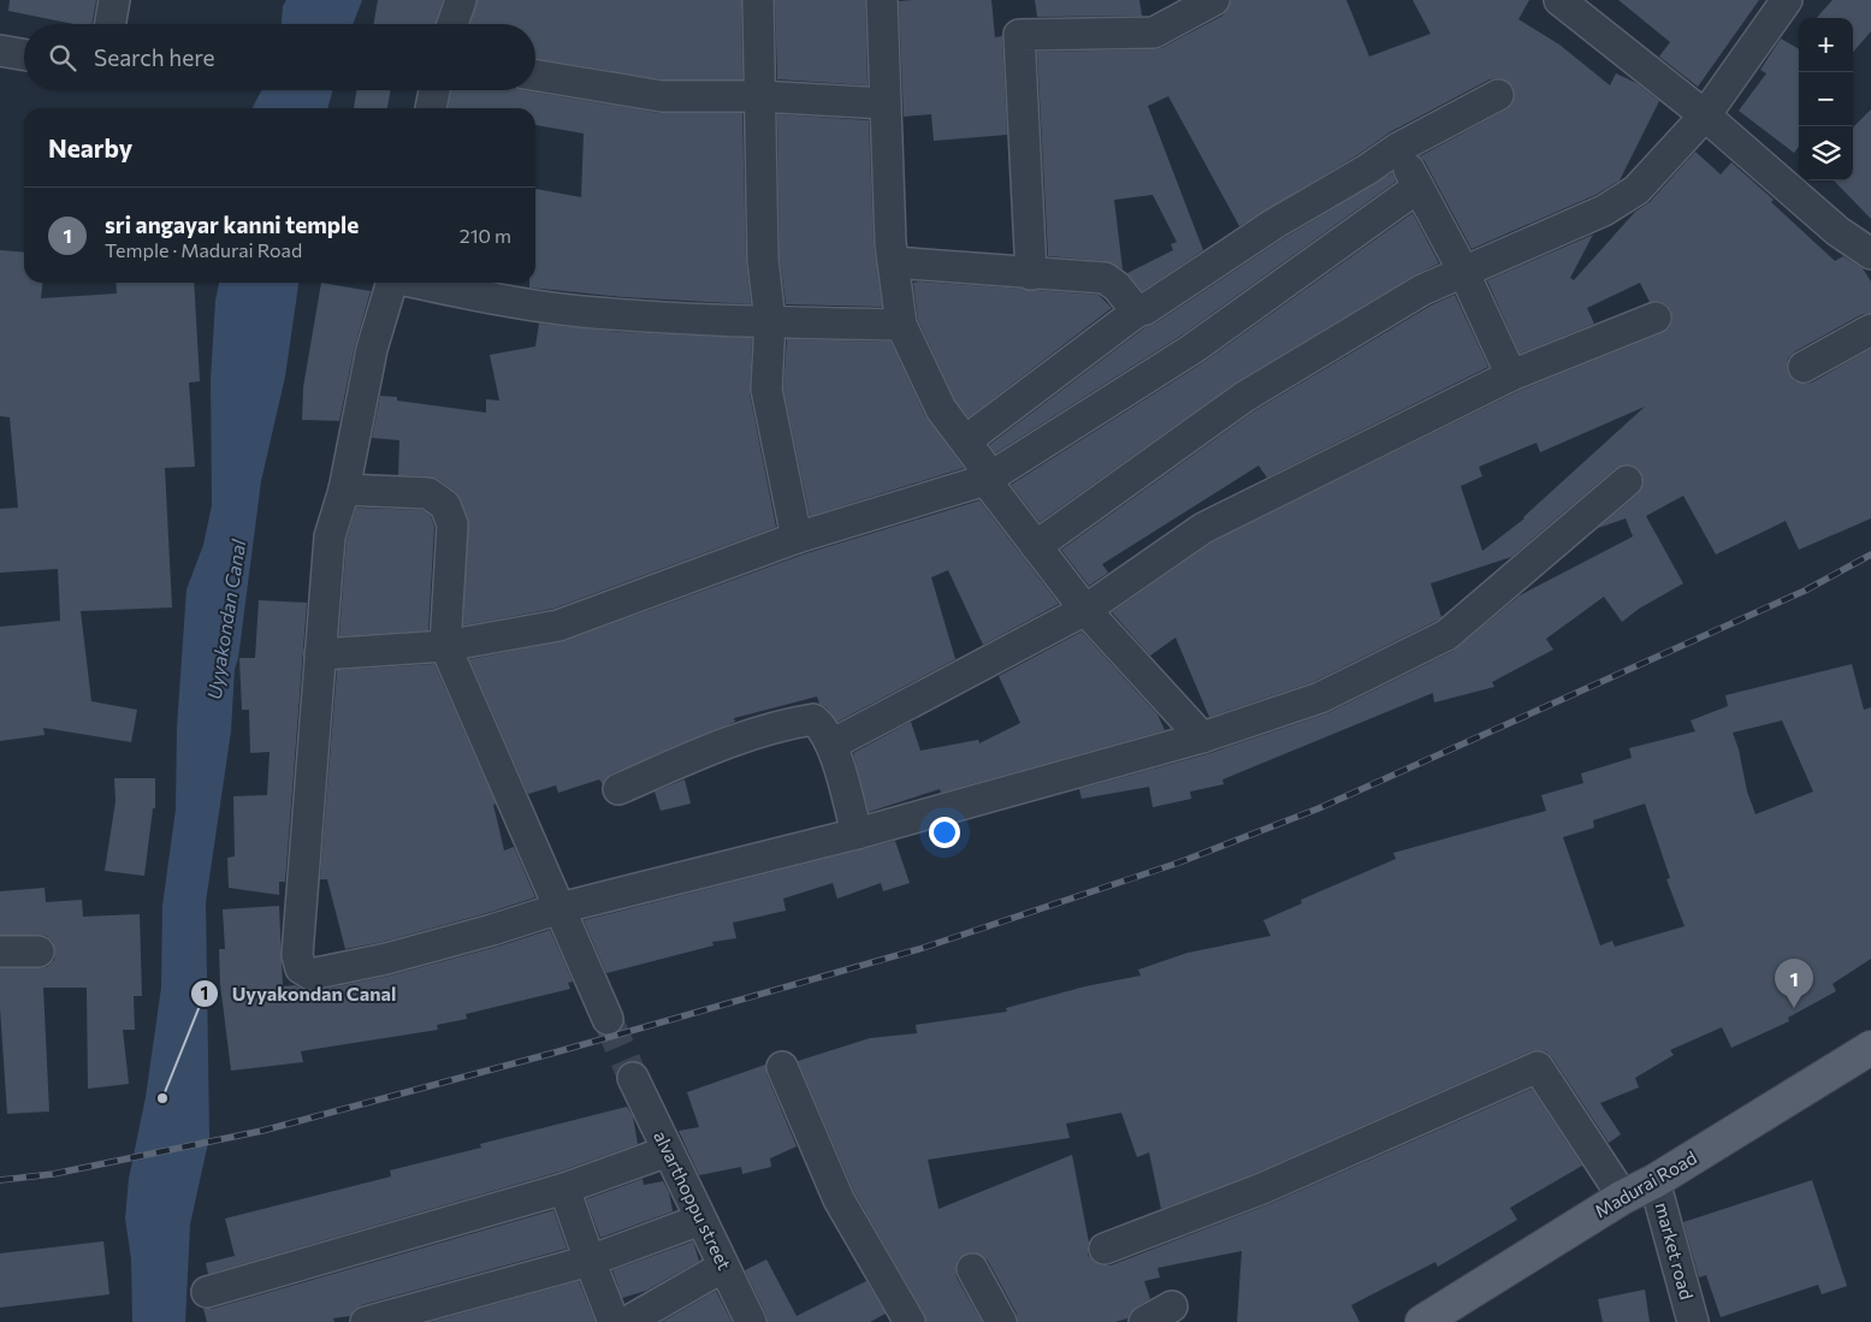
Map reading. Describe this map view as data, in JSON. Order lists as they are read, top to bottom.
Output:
{
  "streets": {
    "main road": ["Madurai Road"],
    "street": ["alvarthoppu street", "market road"]
  },
  "crossings": [
    ["Madurai Road", "market road"]
  ],
  "water": ["Uyyakondan Canal"],
  "places": ["Uyyakondan Canal"],
  "page": {
    "map_buttons": ["+", "−"],
    "search": "Search here",
    "heading": "Nearby",
    "list": [
      {
        "mark": "1",
        "name": "sri angayar kanni temple",
        "note": "Temple · Madurai Road",
        "value": "210 m"
      }
    ],
    "pins": "1"
  }
}
